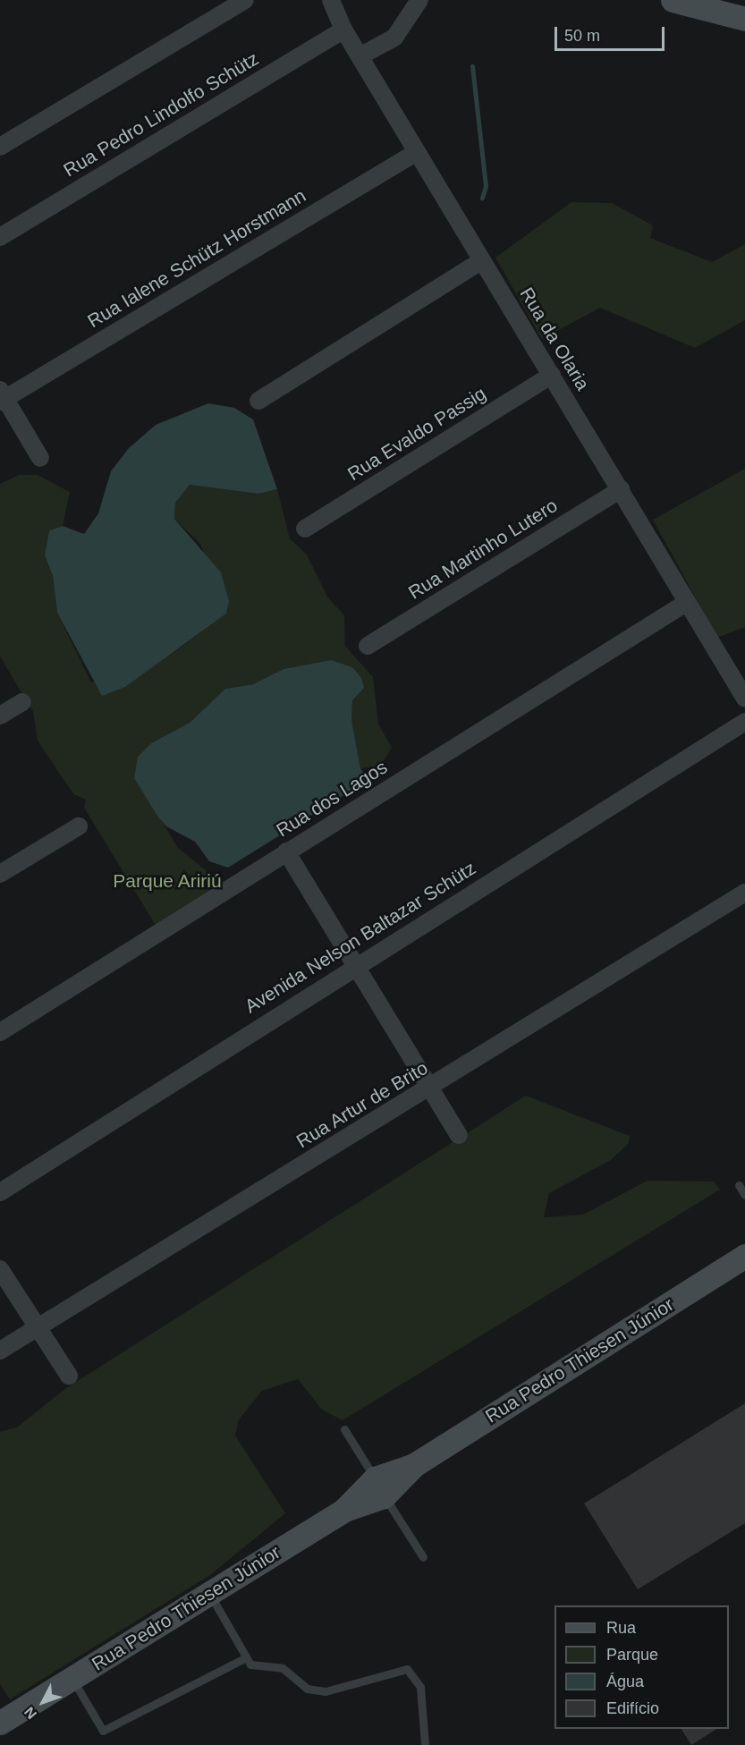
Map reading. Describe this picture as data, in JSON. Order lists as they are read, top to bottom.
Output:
{
  "streets": {
    "main road": ["Rua Pedro Thiesen Júnior"],
    "street": [
      "Rua Pedro Lindolfo Schütz",
      "Rua Ialene Schütz Horstmann",
      "Rua da Olaria",
      "Rua Evaldo Passig",
      "Rua Martinho Lutero",
      "Rua dos Lagos",
      "Avenida Nelson Baltazar Schütz",
      "Rua Artur de Brito"
    ]
  },
  "crossings": [
    ["Rua Pedro Lindolfo Schütz", "Rua da Olaria"],
    ["Rua Ialene Schütz Horstmann", "Rua da Olaria"],
    ["Rua da Olaria", "Rua Evaldo Passig"],
    ["Rua da Olaria", "Rua Martinho Lutero"],
    ["Rua da Olaria", "Rua dos Lagos"]
  ],
  "parks": ["Parque Aririú"],
  "legend": [
    "Rua",
    "Parque",
    "Água",
    "Edifício"
  ],
  "scale_bar": "50 m",
  "north": "bottom left"
}
